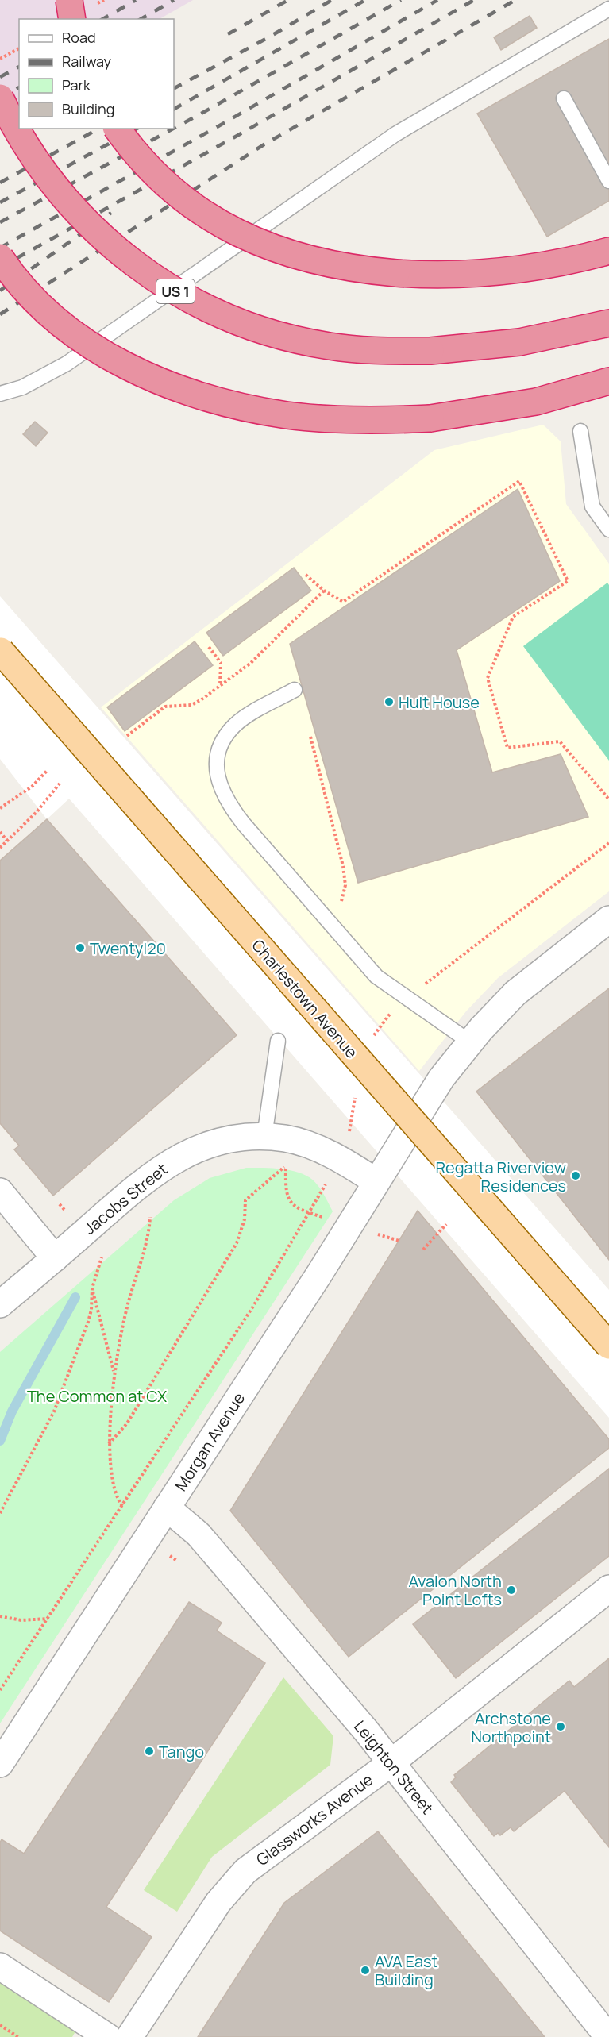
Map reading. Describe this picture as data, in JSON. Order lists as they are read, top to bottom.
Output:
{
  "streets": {
    "highway": ["US 1"],
    "main road": ["Charlestown Avenue"],
    "street": [
      "Jacobs Street",
      "Morgan Avenue",
      "Leighton Street",
      "Glassworks Avenue"
    ]
  },
  "crossings": [
    ["Jacobs Street", "Morgan Avenue"],
    ["Morgan Avenue", "Leighton Street"],
    ["Leighton Street", "Glassworks Avenue"]
  ],
  "parks": ["The Common at CX"],
  "places": [
    "Hult House",
    "Twenty|20",
    "Regatta Riverview Residences",
    "Avalon North Point Lofts",
    "Archstone Northpoint",
    "Tango",
    "AVA East Building"
  ],
  "legend": [
    "Road",
    "Railway",
    "Park",
    "Building"
  ]
}
